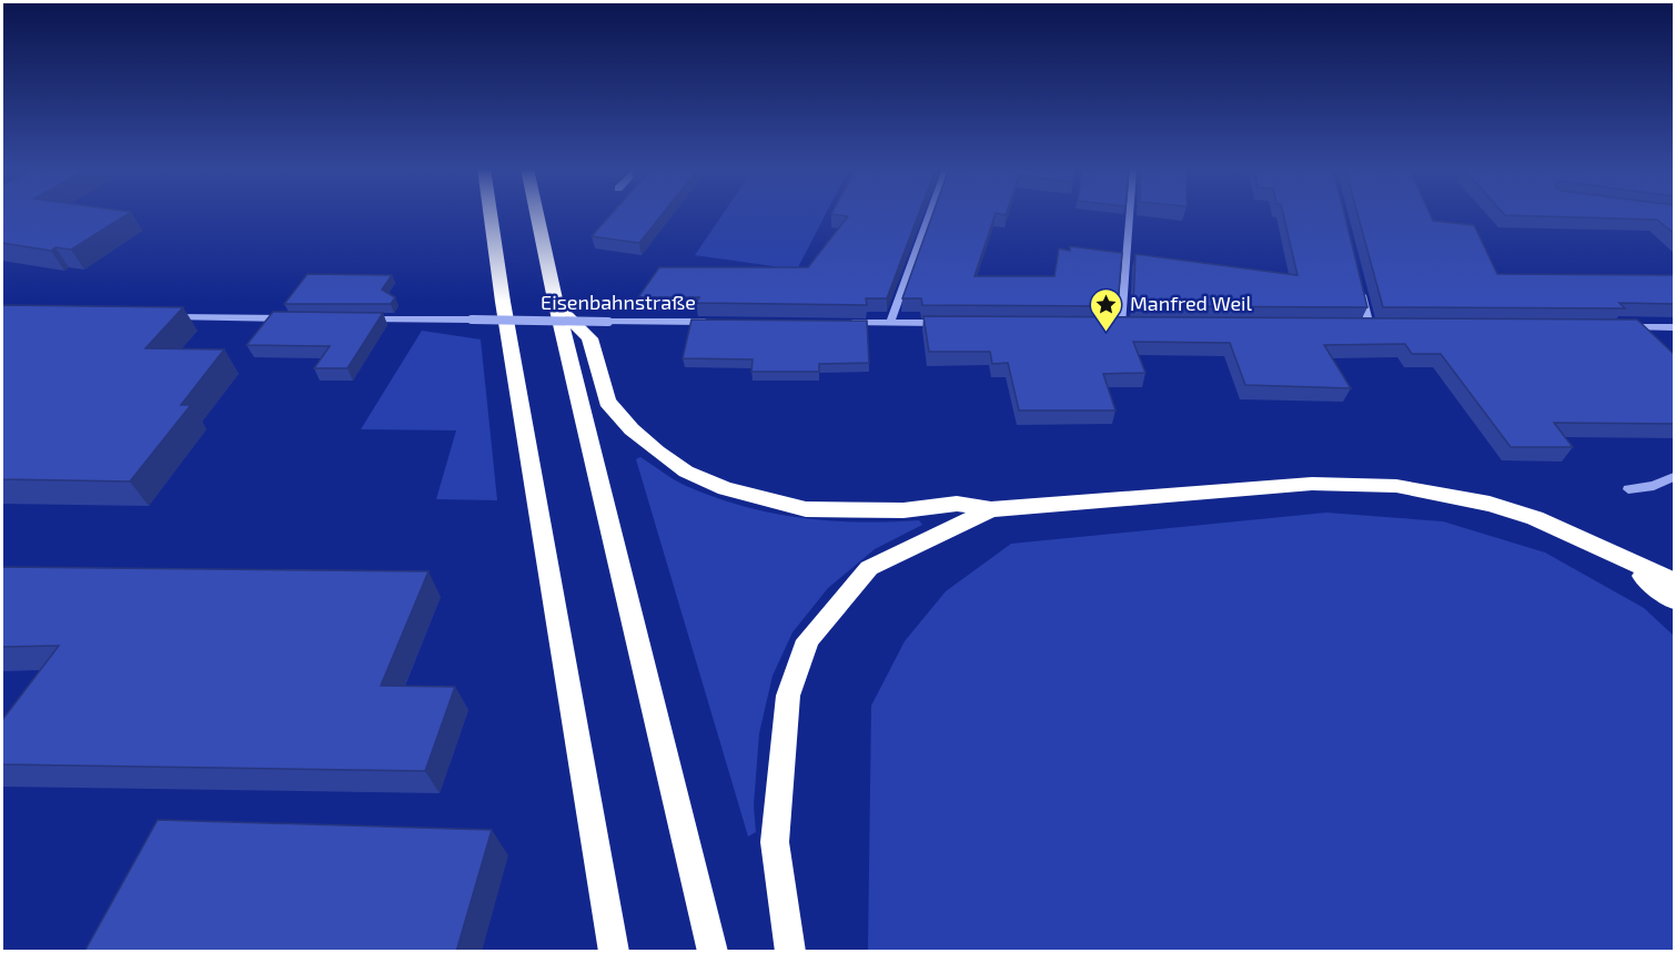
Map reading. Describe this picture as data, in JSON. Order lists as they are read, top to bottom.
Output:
{
  "streets": {
    "street": ["Eisenbahnstraße"]
  },
  "places": {
    "place": ["Manfred Weil"]
  }
}
